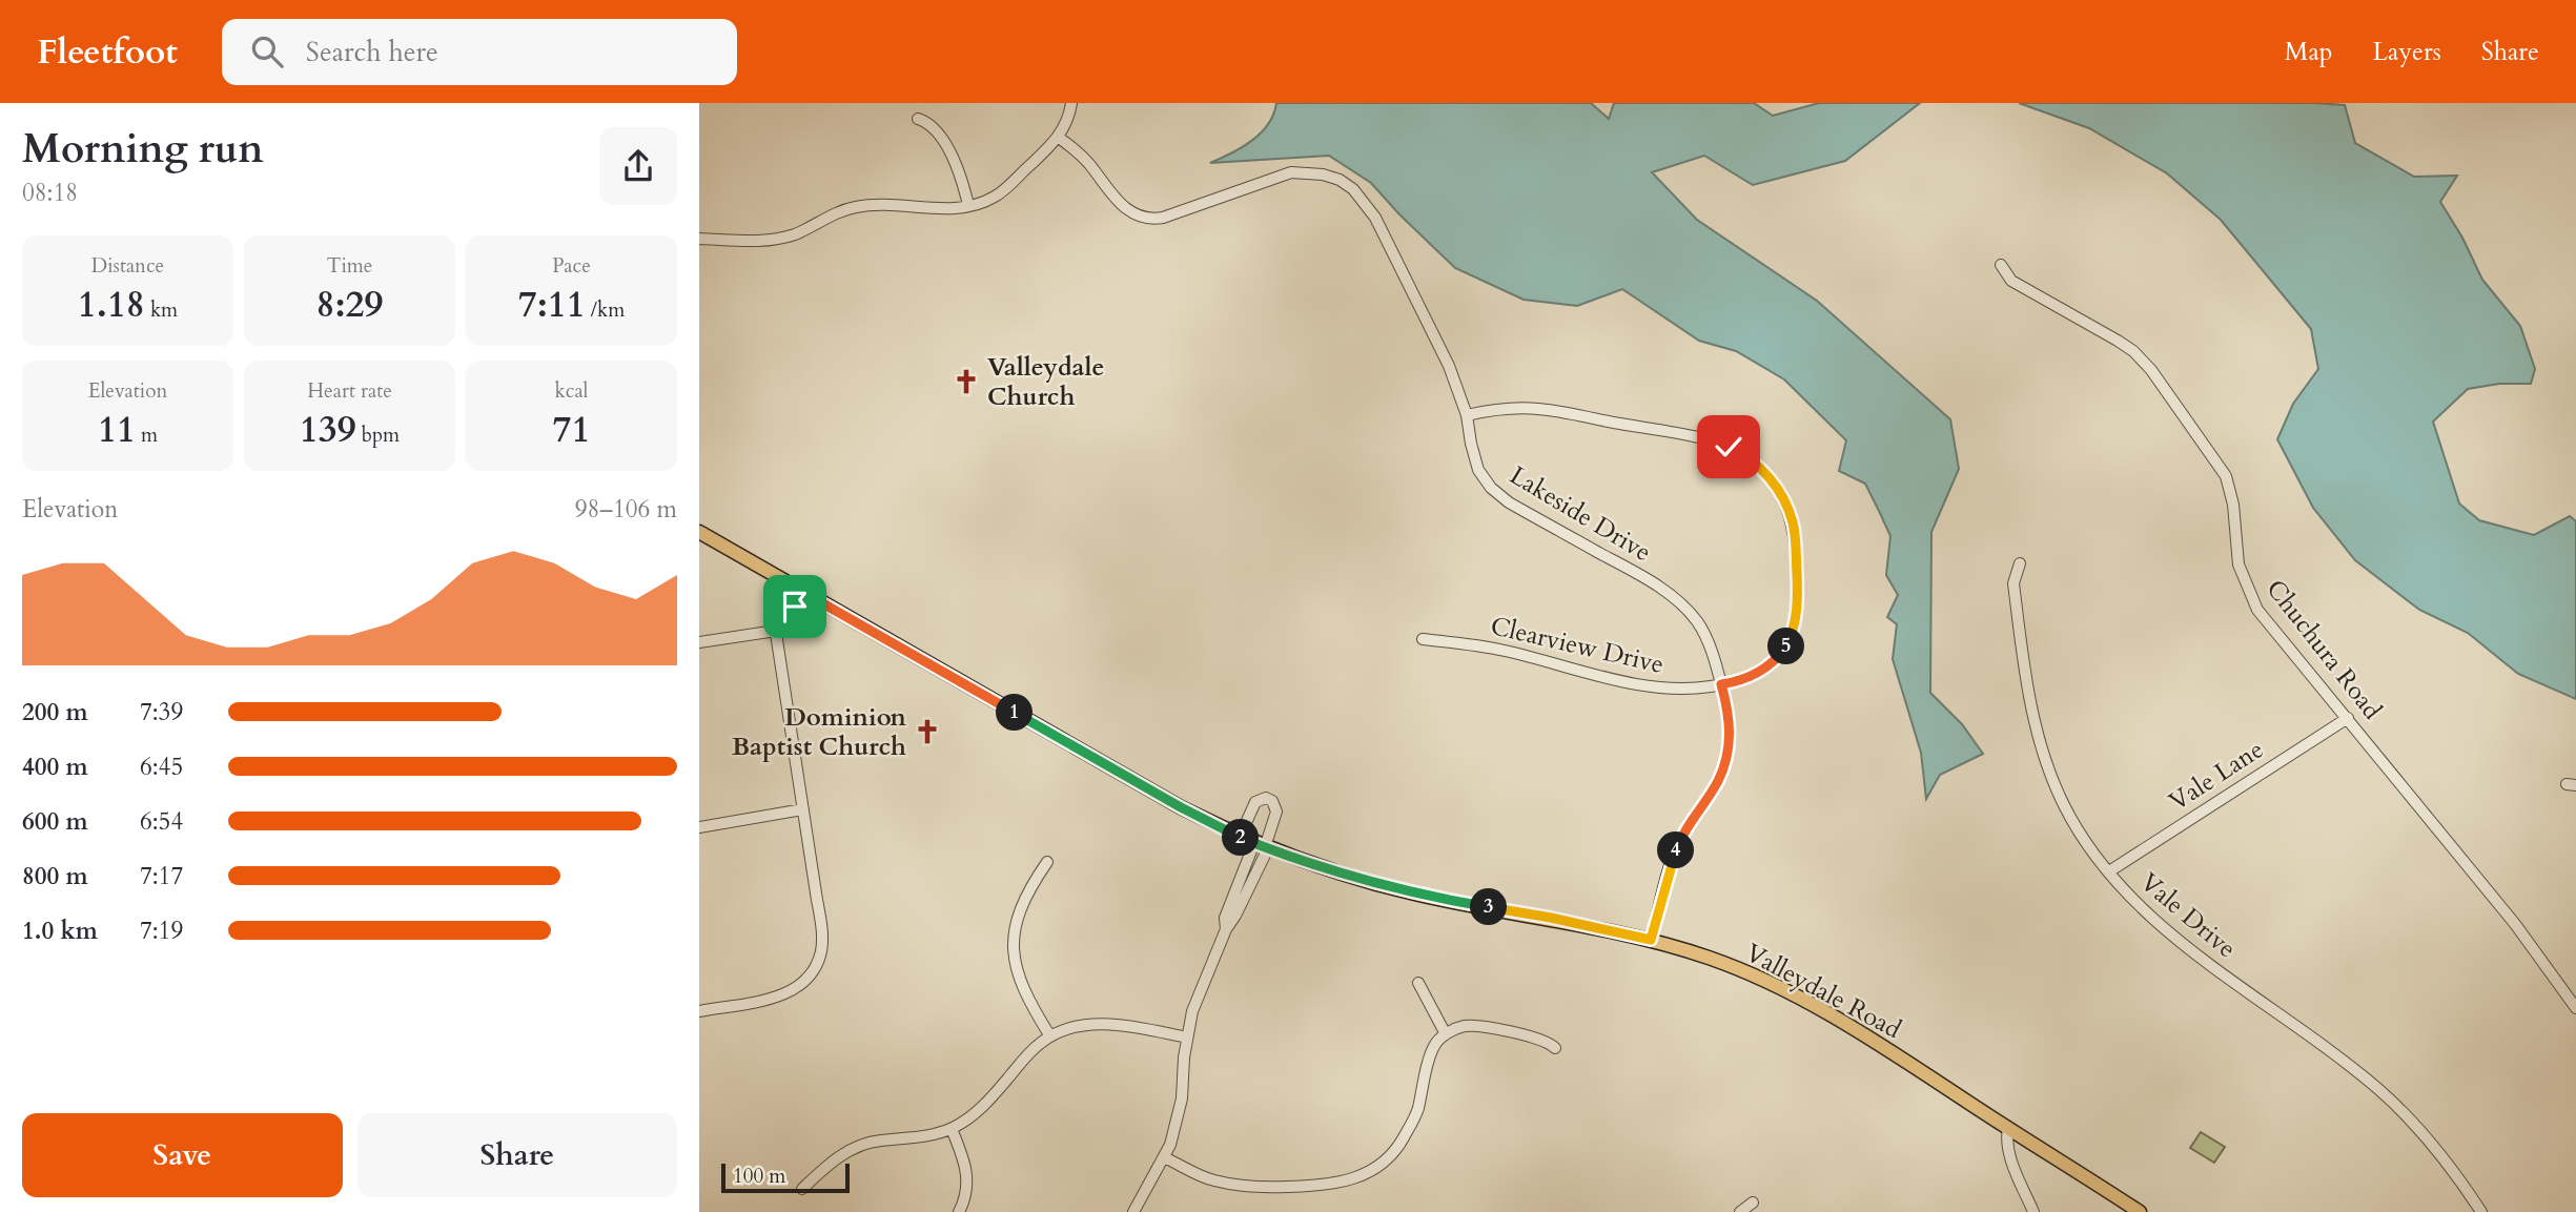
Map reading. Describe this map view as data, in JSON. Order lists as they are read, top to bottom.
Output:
{
  "streets": {
    "main road": ["Valleydale Road"],
    "street": [
      "Lakeside Drive",
      "Clearview Drive",
      "Chuchura Road",
      "Vale Lane",
      "Vale Drive"
    ]
  },
  "crossings": [
    ["Lakeside Drive", "Clearview Drive"],
    ["Lakeside Drive", "Valleydale Road"],
    ["Chuchura Road", "Vale Lane"],
    ["Vale Lane", "Vale Drive"]
  ],
  "places": {
    "church": ["Valleydale Church", "Dominion Baptist Church"]
  },
  "scale_bar": "100 m",
  "page": {
    "header": "Fleetfoot",
    "search": "Search here",
    "nav": ["Map", "Layers", "Share"],
    "heading": ["Morning run", "08:18"],
    "stats": [
      ["Distance", "1.18 km"],
      ["Time", "8:29"],
      ["Pace", "7:11 /km"],
      ["Elevation", "11 m"],
      ["Heart rate", "139 bpm"],
      ["kcal", "71"]
    ],
    "chart": ["Elevation", "98–106 m"],
    "pins": [
      "5",
      "1",
      "2",
      "4",
      "3"
    ],
    "list": [
      {
        "name": "200 m",
        "note": "7:39"
      },
      {
        "name": "400 m",
        "note": "6:45"
      },
      {
        "name": "600 m",
        "note": "6:54"
      },
      {
        "name": "800 m",
        "note": "7:17"
      },
      {
        "name": "1.0 km",
        "note": "7:19"
      }
    ],
    "buttons": ["Save", "Share"],
    "scale": "100 m"
  }
}
